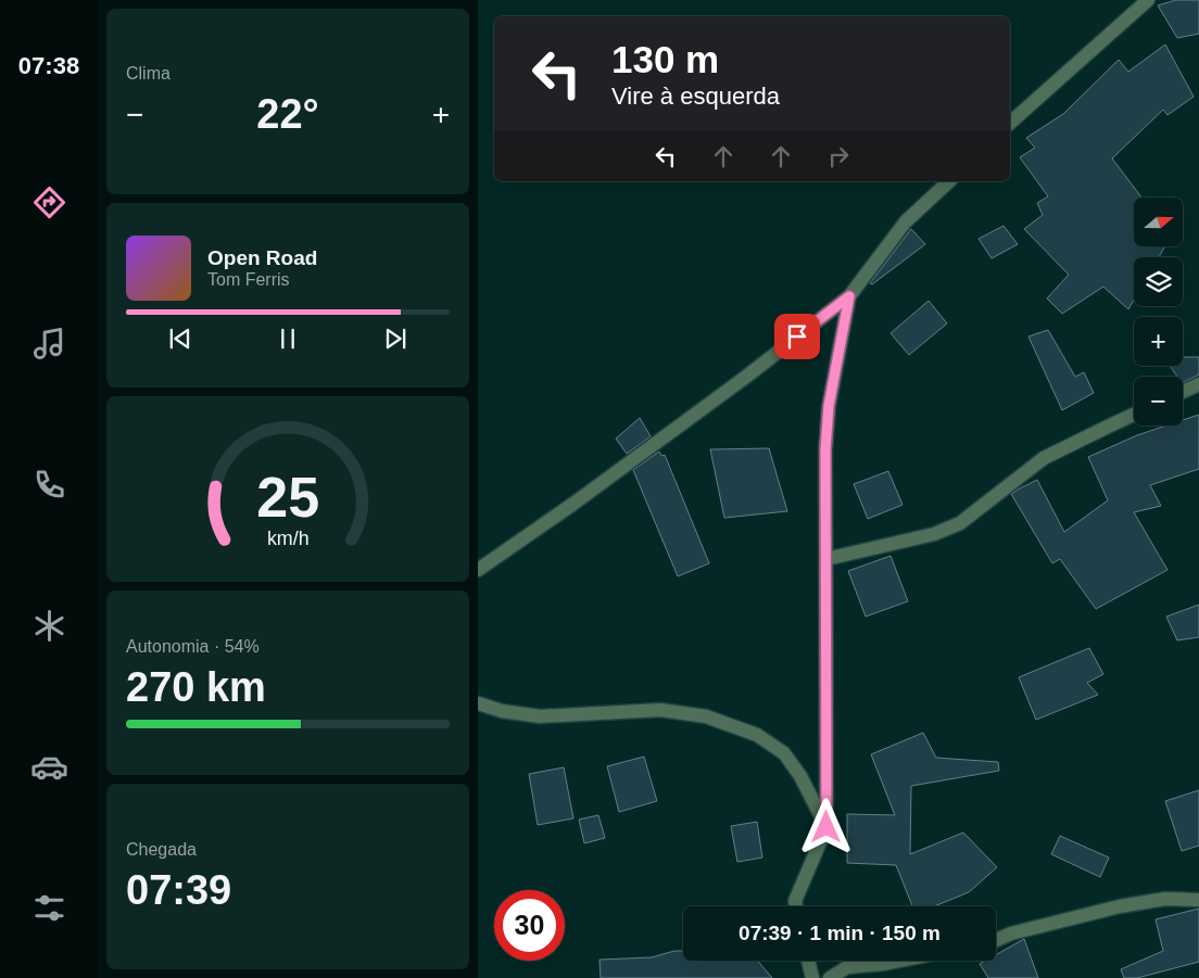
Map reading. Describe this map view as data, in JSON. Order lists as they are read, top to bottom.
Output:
{
  "north": "right",
  "page": {
    "tabs": "07:38",
    "tile": [
      "Clima",
      ["Autonomia · 54%", "270 km"],
      ["Chegada", "07:39"]
    ],
    "turn": ["130 m", "Vire à esquerda"],
    "heat": ["−", "22°", "+"],
    "map_buttons": ["+", "−"],
    "song": ["Open Road", "Tom Ferris"],
    "limit": "30",
    "trip": "07:39 · 1 min · 150 m",
    "gauge": ["25", "km/h"]
  }
}
